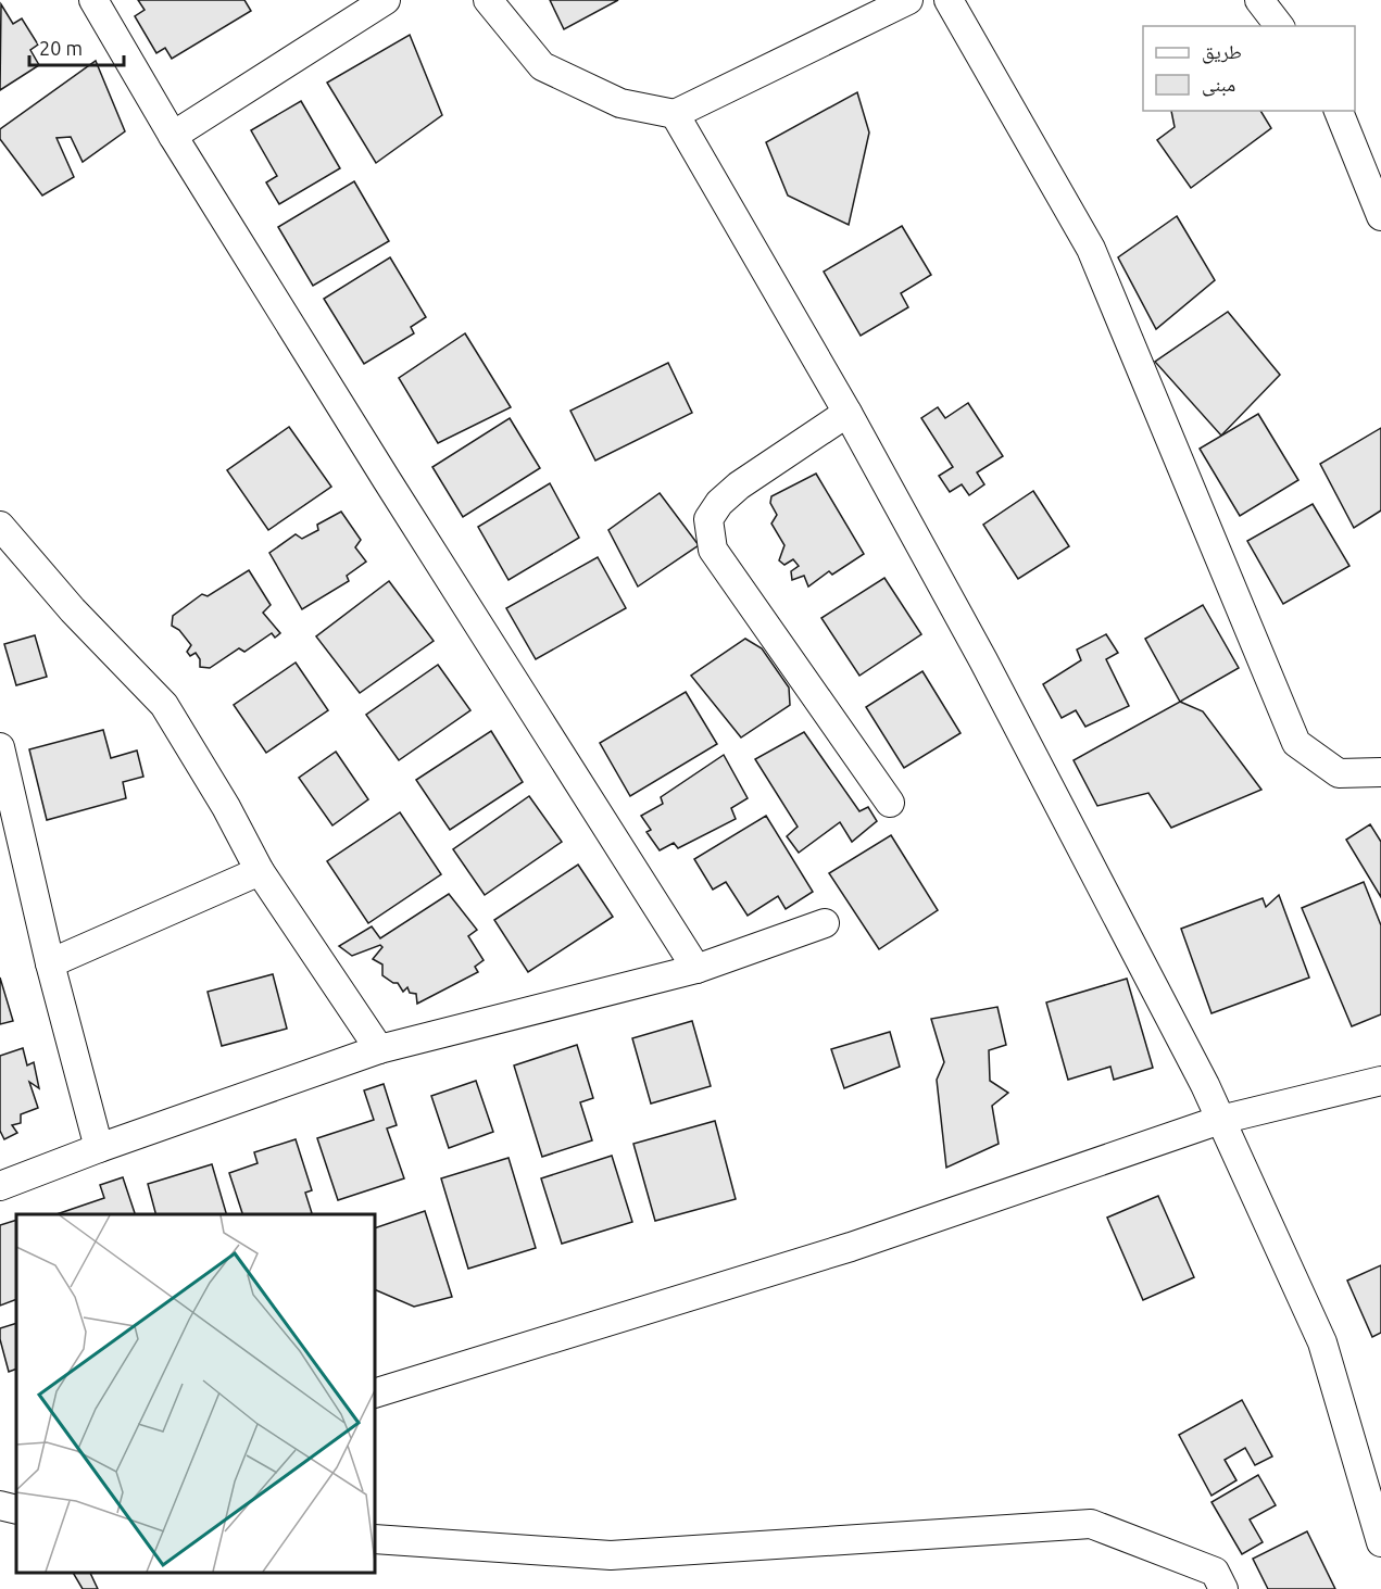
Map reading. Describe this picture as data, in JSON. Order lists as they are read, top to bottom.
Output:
{
  "legend": ["طريق", "مبنى"],
  "scale_bar": "20 m"
}
